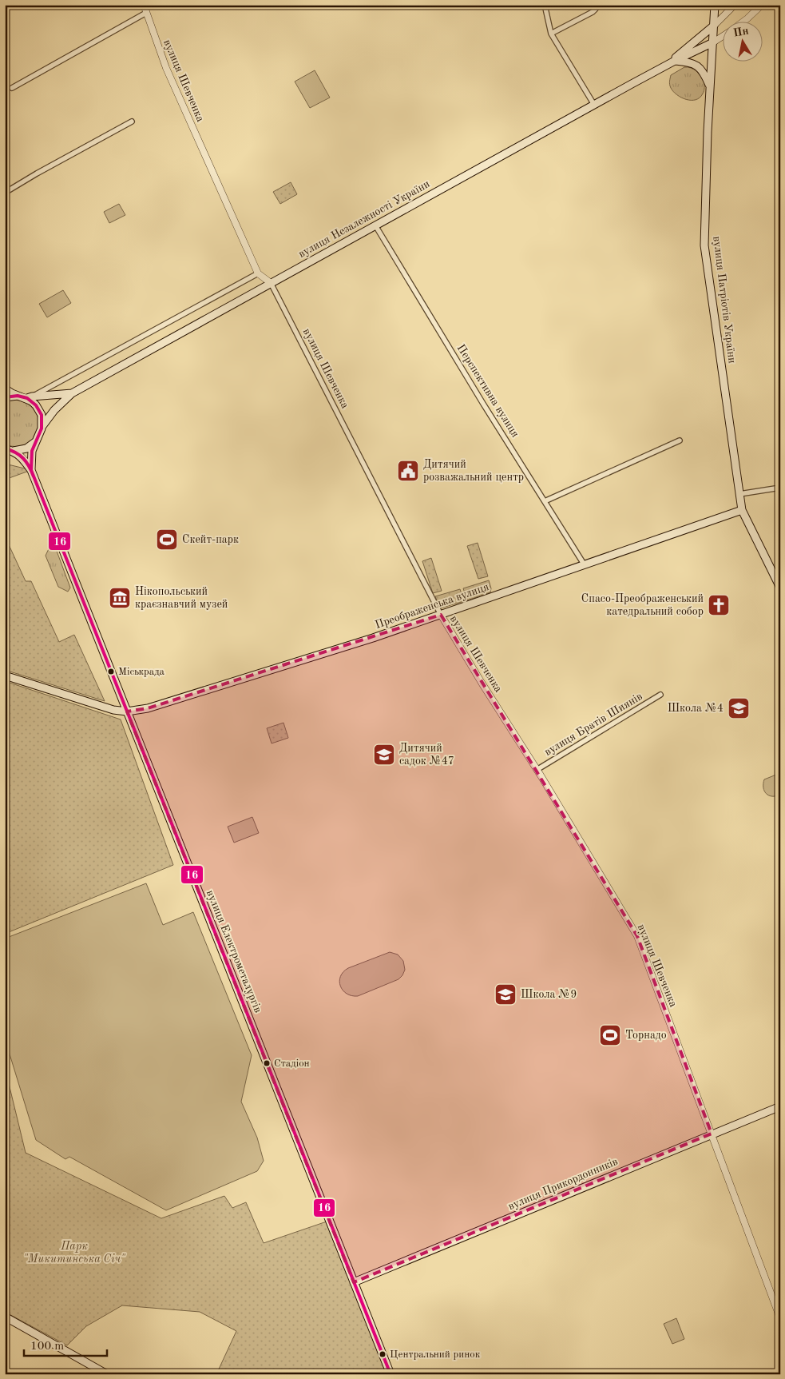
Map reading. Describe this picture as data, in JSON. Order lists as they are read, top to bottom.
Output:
{
  "streets": {
    "main road": [
      "вулиця Незалежності України",
      "вулиця Патріотів України",
      "Преображенська вулиця",
      "вулиця Електрометалургів",
      "вулиця Прикордонників"
    ],
    "street": ["вулиця Шевченка", "Перспективна вулиця", "вулиця Братів Шиянів"]
  },
  "crossings": [
    ["вулиця Шевченка", "вулиця Незалежності України"],
    ["вулиця Шевченка", "Преображенська вулиця"],
    ["вулиця Шевченка", "вулиця Братів Шиянів"],
    ["вулиця Шевченка", "вулиця Прикордонників"],
    ["вулиця Незалежності України", "вулиця Патріотів України"],
    ["вулиця Незалежності України", "Перспективна вулиця"],
    ["вулиця Незалежності України", "вулиця Електрометалургів"],
    ["вулиця Патріотів України", "Преображенська вулиця"],
    ["Перспективна вулиця", "Преображенська вулиця"],
    ["Преображенська вулиця", "вулиця Електрометалургів"],
    ["вулиця Електрометалургів", "вулиця Прикордонників"]
  ],
  "parks": ["Парк \"Микитинська Січ\""],
  "places": {
    "public building": ["Дитячий розважальний центр"],
    "sports": ["Скейт-парк", "Торнадо"],
    "museum": ["Нiкопольський краєзнавчий музей"],
    "church": ["Спасо-Преображенський катедральний собор"],
    "other": ["Міськрада", "Стадіон", "Центральний ринок"],
    "school or university": ["Школа №4", "Дитячий садок №47", "Школа №9"]
  },
  "lines": ["transit line 16"],
  "scale_bar": "100 m",
  "north": "top"
}
